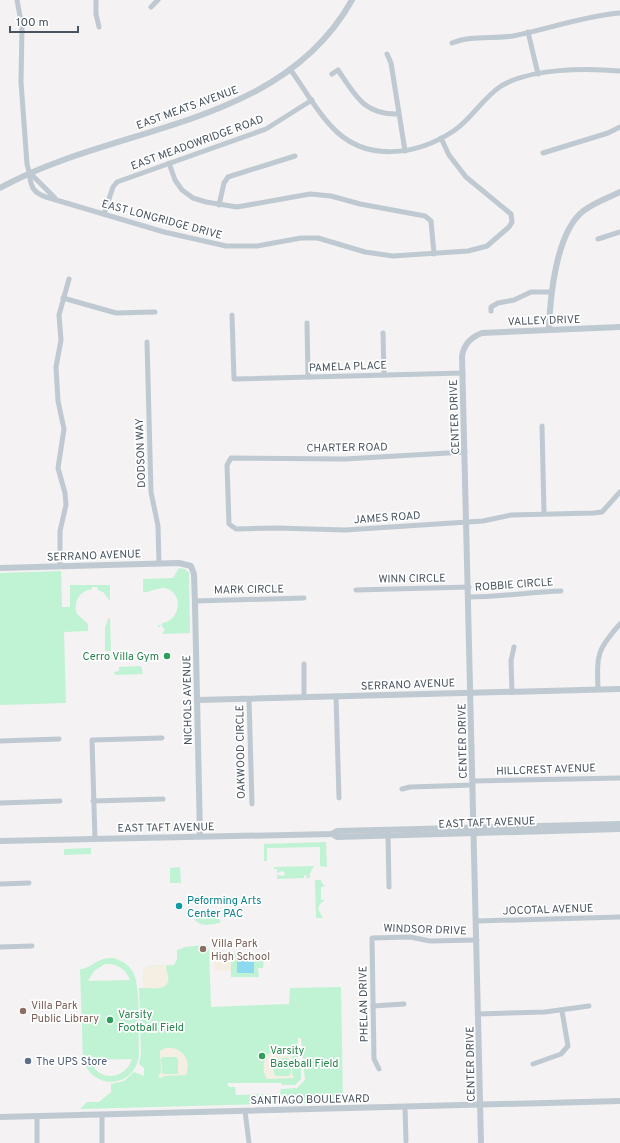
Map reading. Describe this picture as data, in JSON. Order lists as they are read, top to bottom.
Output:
{
  "streets": {
    "street": [
      "EAST MEATS AVENUE",
      "EAST MEADOWRIDGE ROAD",
      "EAST LONGRIDGE DRIVE",
      "VALLEY DRIVE",
      "PAMELA PLACE",
      "CENTER DRIVE",
      "CHARTER ROAD",
      "DODSON WAY",
      "JAMES ROAD",
      "SERRANO AVENUE",
      "WINN CIRCLE",
      "ROBBIE CIRCLE",
      "MARK CIRCLE",
      "NICHOLS AVENUE",
      "OAKWOOD CIRCLE",
      "HILLCREST AVENUE",
      "EAST TAFT AVENUE",
      "JOCOTAL AVENUE",
      "WINDSOR DRIVE",
      "PHELAN DRIVE",
      "SANTIAGO BOULEVARD"
    ]
  },
  "crossings": [
    ["EAST MEATS AVENUE", "EAST LONGRIDGE DRIVE"],
    ["EAST MEADOWRIDGE ROAD", "EAST LONGRIDGE DRIVE"],
    ["VALLEY DRIVE", "CENTER DRIVE"],
    ["PAMELA PLACE", "CENTER DRIVE"],
    ["CENTER DRIVE", "CHARTER ROAD"],
    ["CENTER DRIVE", "JAMES ROAD"],
    ["CENTER DRIVE", "SERRANO AVENUE"],
    ["CENTER DRIVE", "WINN CIRCLE"],
    ["CENTER DRIVE", "ROBBIE CIRCLE"],
    ["CENTER DRIVE", "HILLCREST AVENUE"],
    ["CENTER DRIVE", "EAST TAFT AVENUE"],
    ["CENTER DRIVE", "JOCOTAL AVENUE"],
    ["CENTER DRIVE", "WINDSOR DRIVE"],
    ["CENTER DRIVE", "SANTIAGO BOULEVARD"],
    ["CHARTER ROAD", "JAMES ROAD"],
    ["DODSON WAY", "SERRANO AVENUE"],
    ["SERRANO AVENUE", "NICHOLS AVENUE"],
    ["SERRANO AVENUE", "OAKWOOD CIRCLE"],
    ["MARK CIRCLE", "NICHOLS AVENUE"],
    ["NICHOLS AVENUE", "EAST TAFT AVENUE"],
    ["WINDSOR DRIVE", "PHELAN DRIVE"]
  ],
  "places": [
    "Cerro Villa Gym",
    "Peforming Arts Center PAC",
    "Villa Park High School",
    "Villa Park Public Library",
    "Varsity Football Field",
    "Varsity Baseball Field",
    "The UPS Store"
  ],
  "scale_bar": "100 m"
}
